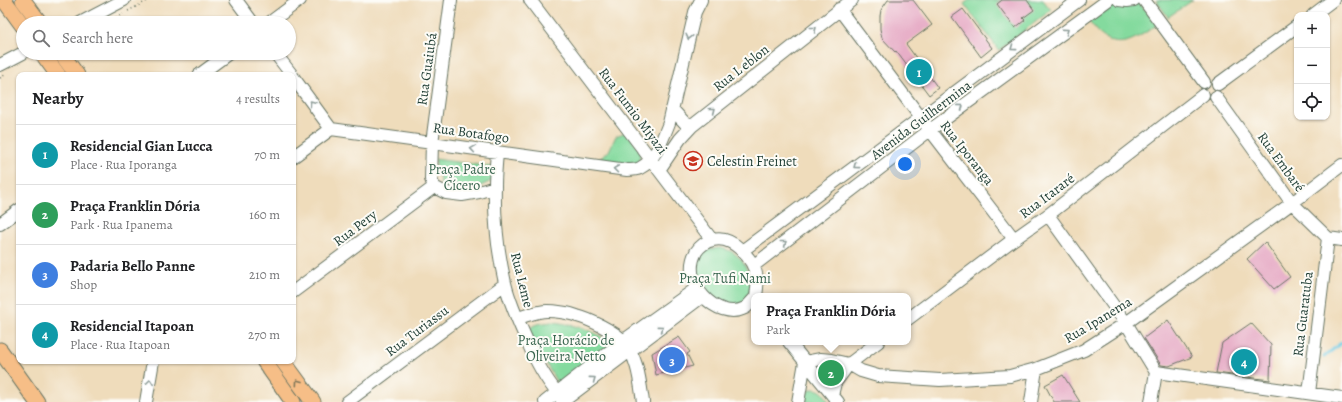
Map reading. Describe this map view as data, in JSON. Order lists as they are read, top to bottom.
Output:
{
  "streets": {
    "street": [
      "Rua L eblon",
      "Rua Guaiubá",
      "Rua Fumio Miyazi",
      "Avenida Guilhermina",
      "Rua Botafogo",
      "Rua Iporanga",
      "Rua Embaré",
      "Rua Itararé",
      "Rua Pery",
      "Rua Leme",
      "Rua Guaratuba",
      "Rua Ipanema",
      "Rua Turiassu"
    ]
  },
  "crossings": [
    ["Rua L eblon", "Rua Fumio Miyazi"],
    ["Rua L eblon", "Rua Iporanga"],
    ["Rua Guaiubá", "Rua Botafogo"],
    ["Rua Fumio Miyazi", "Rua Botafogo"],
    ["Avenida Guilhermina", "Rua Iporanga"],
    ["Rua Botafogo", "Rua Leme"],
    ["Rua Iporanga", "Rua Itararé"],
    ["Rua Embaré", "Rua Itararé"],
    ["Rua Embaré", "Rua Guaratuba"],
    ["Rua Embaré", "Rua Ipanema"],
    ["Rua Leme", "Rua Turiassu"]
  ],
  "one_way": ["Rua L eblon", "Rua Botafogo"],
  "parks": ["Praça Padre Cícero", "Praça Tufi Nami", "Praça Horácio de Oliveira Netto"],
  "places": {
    "school or university": ["Celestin Freinet"]
  },
  "page": {
    "map_buttons": ["+", "−"],
    "search": "Search here",
    "pins": [
      "1",
      "3",
      "4",
      "2"
    ],
    "heading": ["Nearby", "4 results"],
    "list": [
      {
        "mark": "1",
        "name": "Residencial Gian Lucca",
        "note": "Place · Rua Iporanga",
        "value": "70 m"
      },
      {
        "mark": "2",
        "name": "Praça Franklin Dória",
        "note": "Park · Rua Ipanema",
        "value": "160 m"
      },
      {
        "mark": "3",
        "name": "Padaria Bello Panne",
        "note": "Shop",
        "value": "210 m"
      },
      {
        "mark": "4",
        "name": "Residencial Itapoan",
        "note": "Place · Rua Itapoan",
        "value": "270 m"
      }
    ],
    "popup": ["Praça Franklin Dória", "Park"]
  }
}
